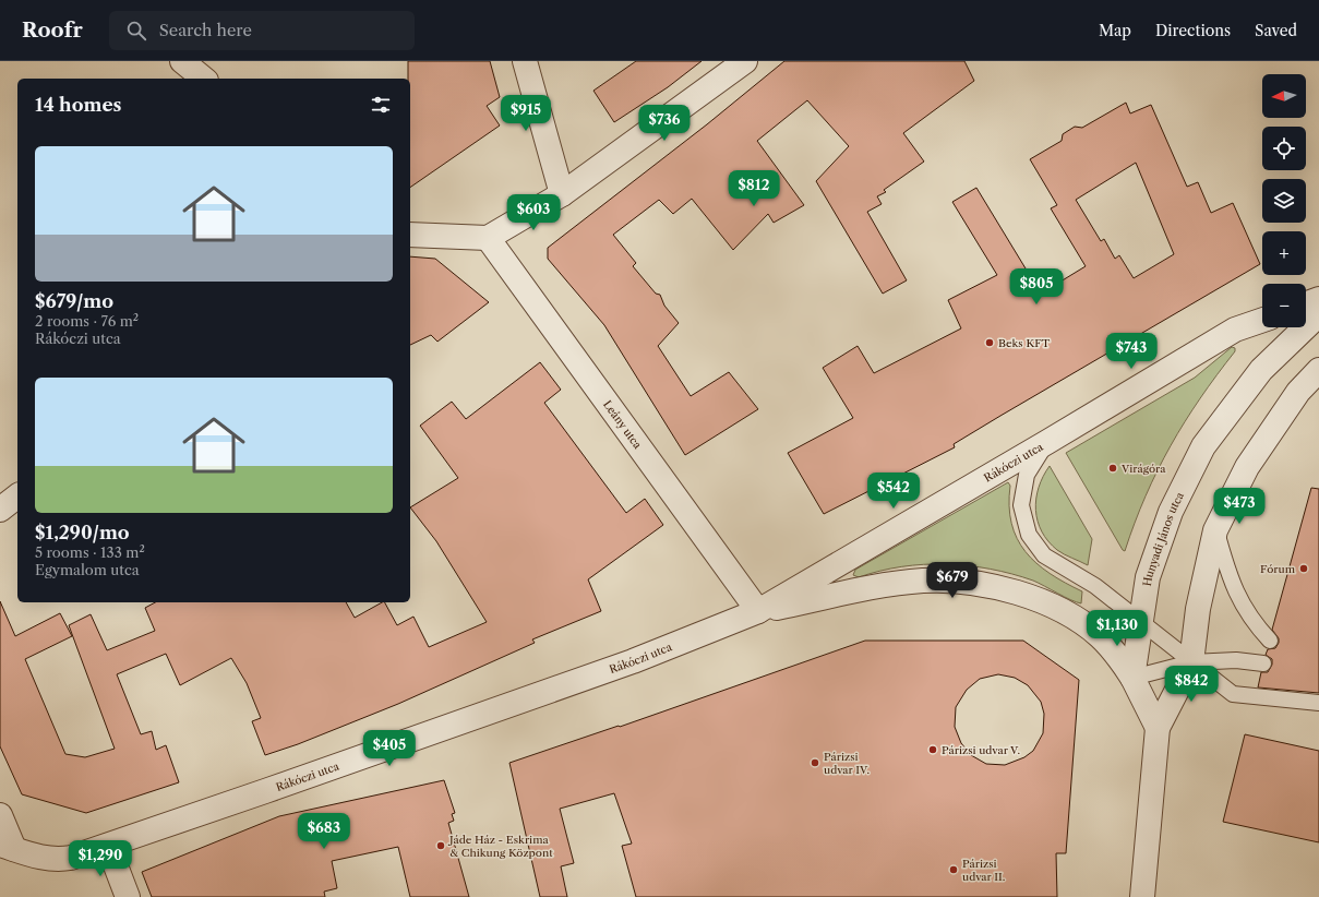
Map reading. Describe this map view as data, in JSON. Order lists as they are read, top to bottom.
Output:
{
  "streets": {
    "street": ["Leány utca", "Rákóczi utca", "Hunyadi János utca"]
  },
  "crossings": [
    ["Leány utca", "Rákóczi utca"],
    ["Rákóczi utca", "Hunyadi János utca"]
  ],
  "places": [
    "Beks KFT",
    "Virágóra",
    "Fórum",
    "Párizsi udvar V.",
    "Párizsi udvar IV.",
    "Jáde Ház - Eskrima & Chikung Központ",
    "Párizsi udvar II."
  ],
  "north": "left",
  "page": {
    "header": "Roofr",
    "search": "Search here",
    "nav": ["Map", "Directions", "Saved"],
    "map_buttons": ["+", "−"],
    "heading": "14 homes",
    "price": [
      "$915",
      "$736",
      "$812",
      "$603",
      "$805",
      "$743",
      "$542",
      "$473",
      "$679",
      "$1,130",
      "$842",
      "$405",
      "$683",
      "$1,290"
    ],
    "list": [
      {
        "name": "$679/mo",
        "note": "2 rooms · 76 m² · Rákóczi utca"
      },
      {
        "name": "$1,290/mo",
        "note": "5 rooms · 133 m² · Egymalom utca"
      }
    ]
  }
}
